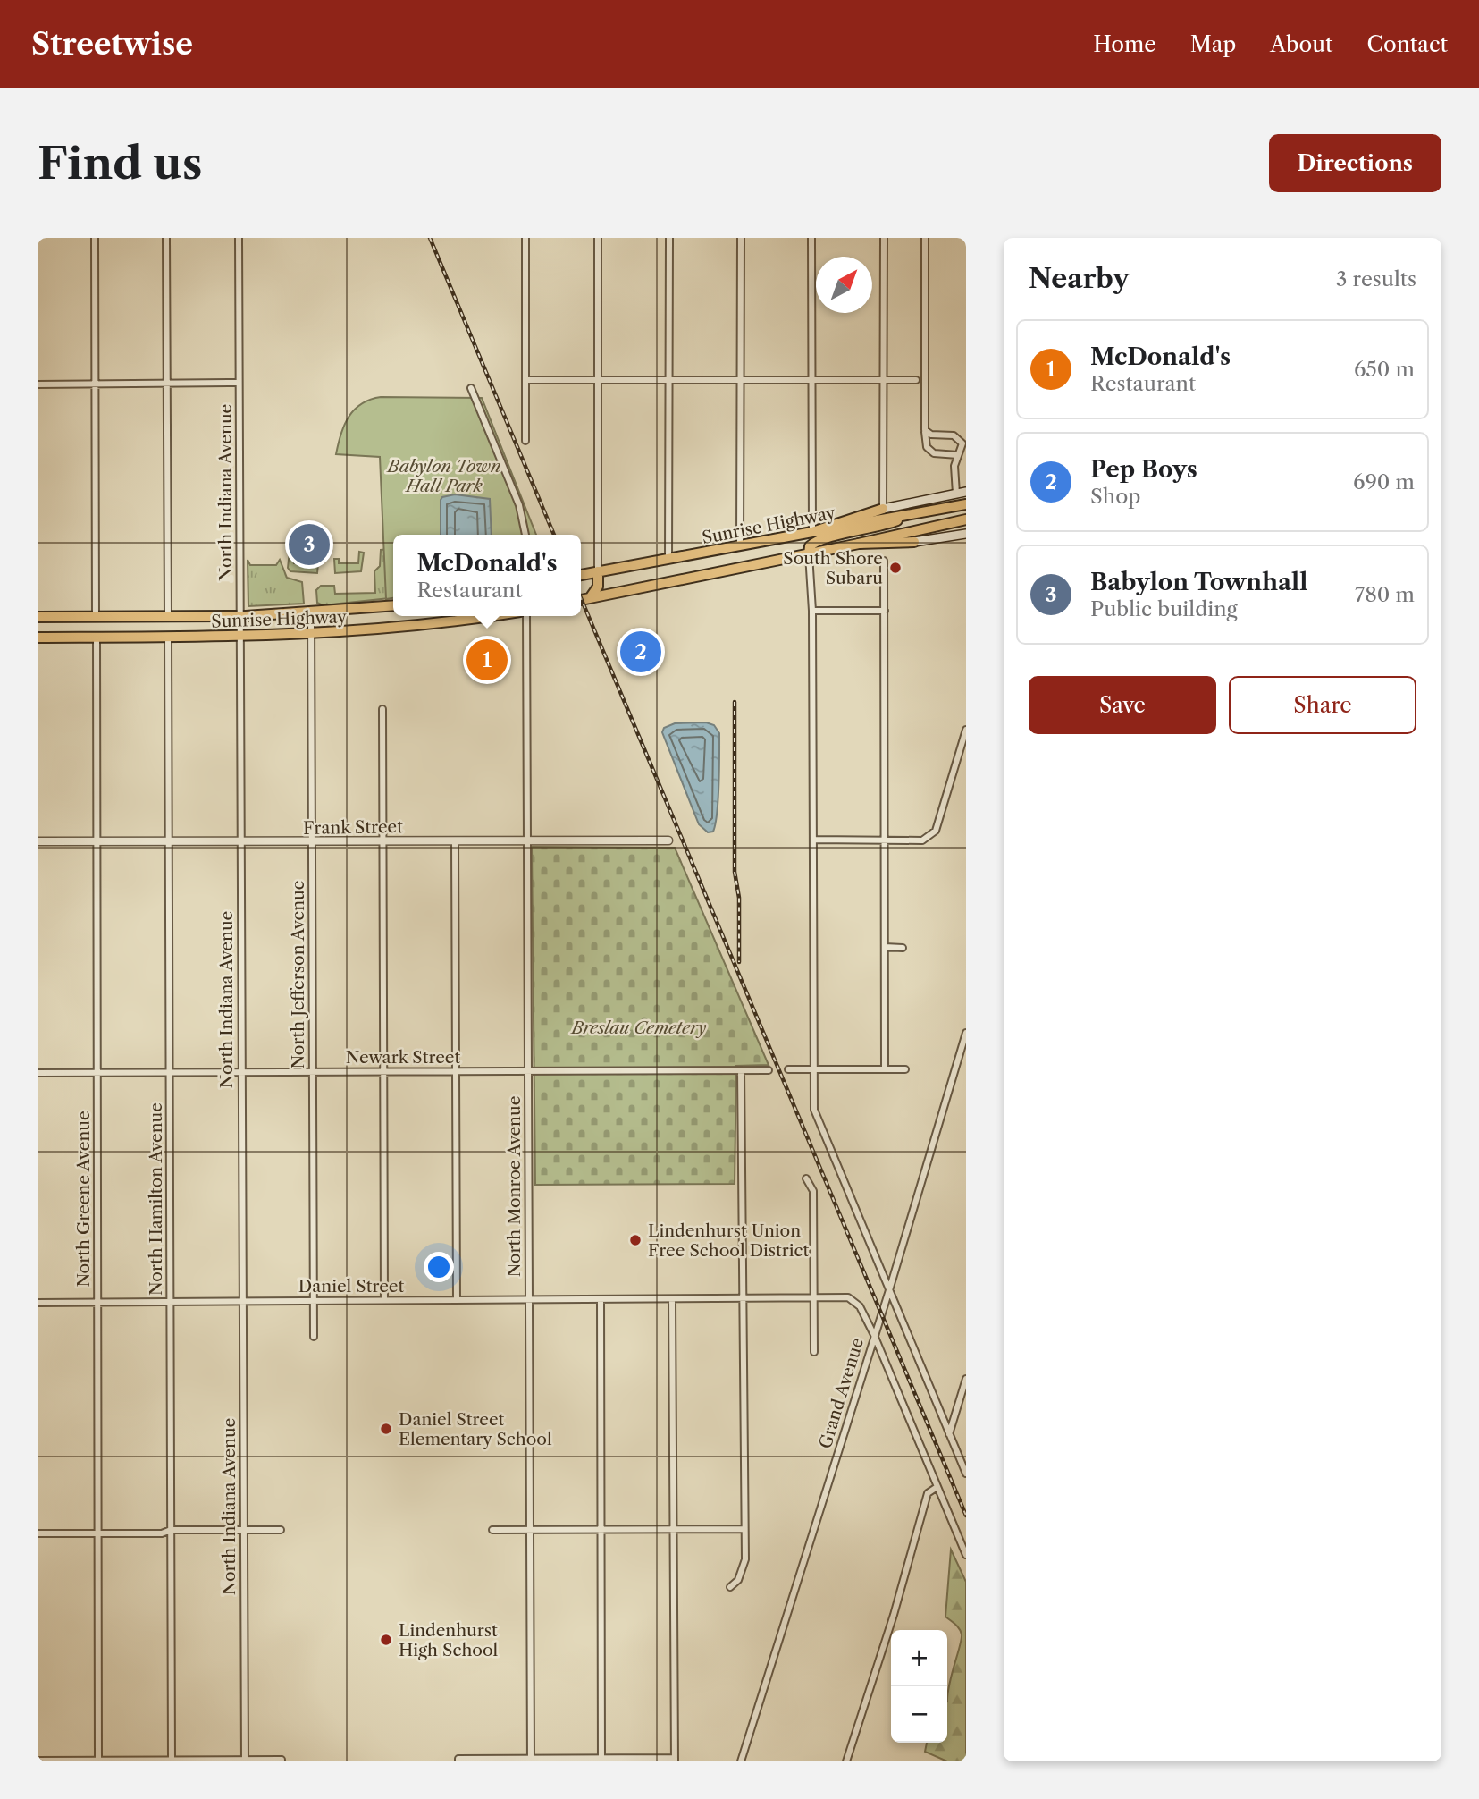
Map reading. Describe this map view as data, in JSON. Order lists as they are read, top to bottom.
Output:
{
  "streets": {
    "highway": ["Sunrise Highway"],
    "street": [
      "North Indiana Avenue",
      "Frank Street",
      "North Jefferson Avenue",
      "Newark Street",
      "North Monroe Avenue",
      "North Greene Avenue",
      "North Hamilton Avenue",
      "Daniel Street",
      "Grand Avenue"
    ]
  },
  "crossings": [
    ["North Indiana Avenue", "Sunrise Highway"],
    ["North Indiana Avenue", "Frank Street"],
    ["North Indiana Avenue", "Newark Street"],
    ["North Indiana Avenue", "Daniel Street"],
    ["Sunrise Highway", "North Jefferson Avenue"],
    ["Sunrise Highway", "North Greene Avenue"],
    ["Sunrise Highway", "North Hamilton Avenue"],
    ["Frank Street", "North Jefferson Avenue"],
    ["Frank Street", "North Monroe Avenue"],
    ["Frank Street", "North Greene Avenue"],
    ["Frank Street", "North Hamilton Avenue"],
    ["North Jefferson Avenue", "Newark Street"],
    ["North Jefferson Avenue", "Daniel Street"],
    ["Newark Street", "North Monroe Avenue"],
    ["Newark Street", "North Greene Avenue"],
    ["Newark Street", "North Hamilton Avenue"],
    ["North Monroe Avenue", "Daniel Street"],
    ["North Greene Avenue", "Daniel Street"],
    ["North Hamilton Avenue", "Daniel Street"],
    ["Daniel Street", "Grand Avenue"]
  ],
  "parks": ["Babylon Town Hall Park", "Breslau Cemetery"],
  "places": [
    "South Shore Subaru",
    "Lindenhurst Union Free School District",
    "Daniel Street Elementary School",
    "Lindenhurst High School"
  ],
  "north": "top right",
  "page": {
    "header": "Streetwise",
    "nav": [
      "Home",
      "Map",
      "About",
      "Contact"
    ],
    "buttons": [
      "Directions",
      ["Save", "Share"]
    ],
    "title": "Find us",
    "heading": ["Nearby", "3 results"],
    "list": [
      {
        "mark": "1",
        "name": "McDonald's",
        "note": "Restaurant",
        "value": "650 m"
      },
      {
        "mark": "2",
        "name": "Pep Boys",
        "note": "Shop",
        "value": "690 m"
      },
      {
        "mark": "3",
        "name": "Babylon Townhall",
        "note": "Public building",
        "value": "780 m"
      }
    ],
    "pins": ["3", "2", "1"],
    "popup": ["McDonald's", "Restaurant"],
    "map_buttons": ["+", "−"]
  }
}
